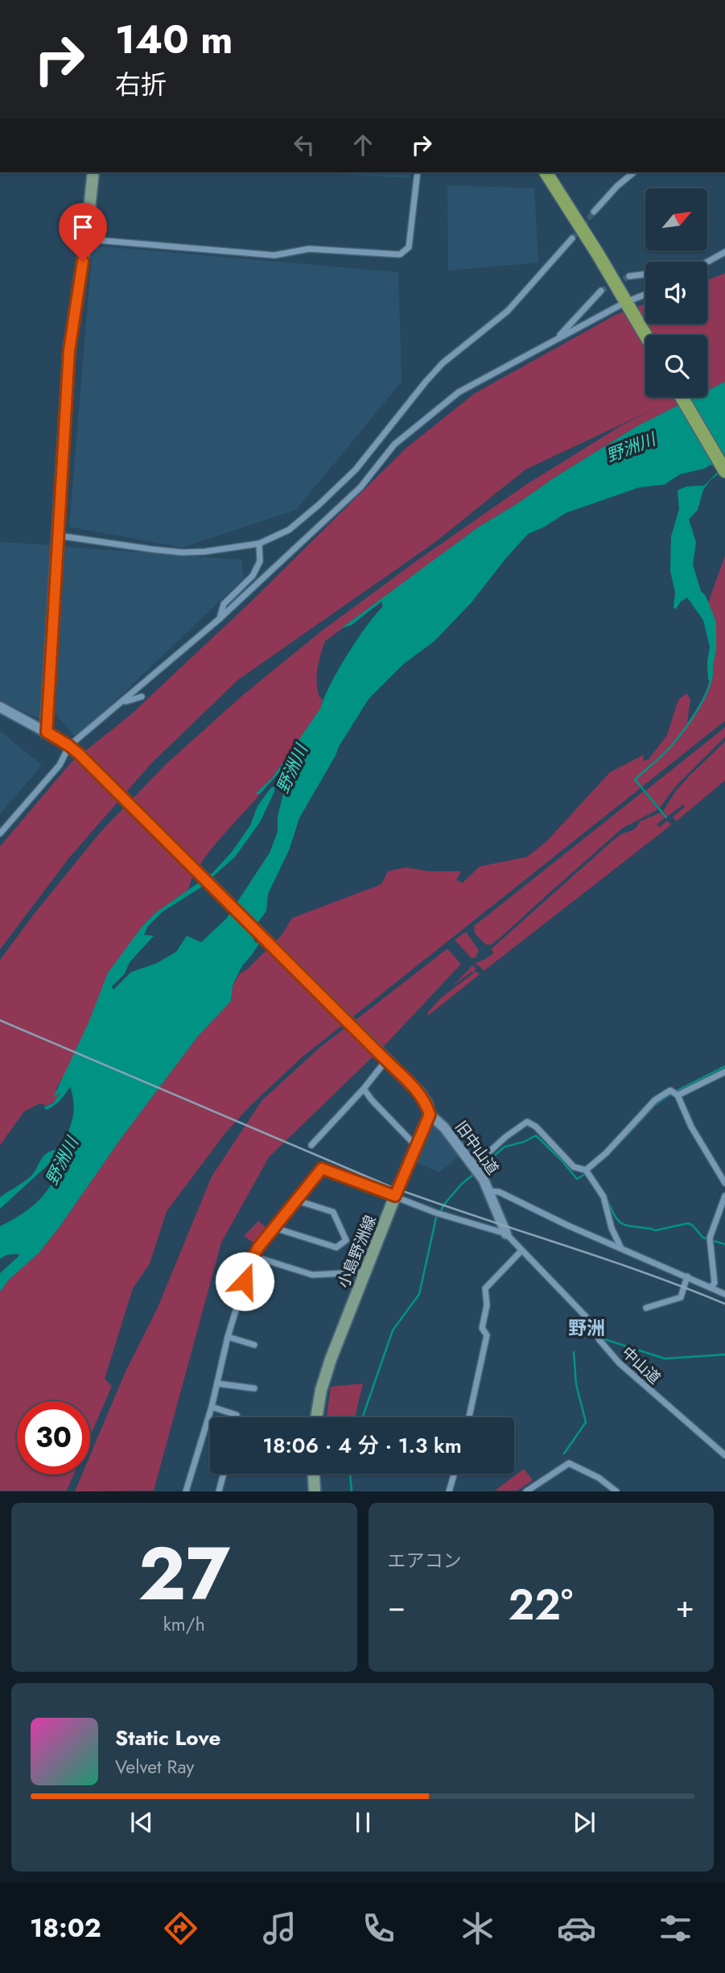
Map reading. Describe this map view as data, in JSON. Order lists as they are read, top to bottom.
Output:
{
  "streets": {
    "main road": ["小島野洲線"],
    "street": ["旧中山道", "中山道"]
  },
  "crossings": [
    ["旧中山道", "小島野洲線"],
    ["旧中山道", "中山道"]
  ],
  "districts": ["野洲"],
  "water": ["野洲川"],
  "north": "top right",
  "page": {
    "turn": ["140 m", "右折"],
    "limit": "30",
    "trip": "18:06 · 4 分 · 1.3 km",
    "tile": [
      ["27", "km/h"],
      "エアコン"
    ],
    "heat": ["−", "22°", "+"],
    "song": ["Static Love", "Velvet Ray"],
    "tabs": "18:02"
  }
}
